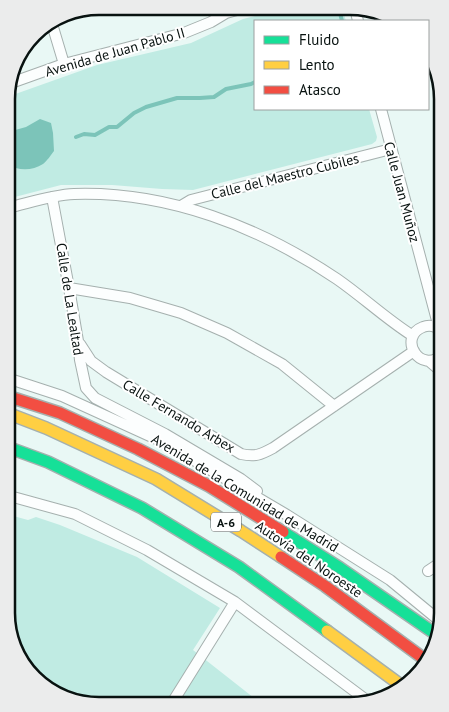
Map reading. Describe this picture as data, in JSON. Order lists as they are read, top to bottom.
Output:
{
  "streets": {
    "highway": ["A-6", "Autovía del Noroeste"],
    "street": [
      "Avenida de Juan Pablo II",
      "Calle del Maestro Cubiles",
      "Calle Juan Muñoz",
      "Calle de La Lealtad",
      "Calle Fernando Arbex",
      "Avenida de la Comunidad de Madrid"
    ]
  },
  "crossings": [
    ["Calle del Maestro Cubiles", "Calle Juan Muñoz"],
    ["Calle de La Lealtad", "Calle Fernando Arbex"],
    ["Calle de La Lealtad", "Avenida de la Comunidad de Madrid"]
  ],
  "legend": ["Fluido", "Lento", "Atasco"]
}
